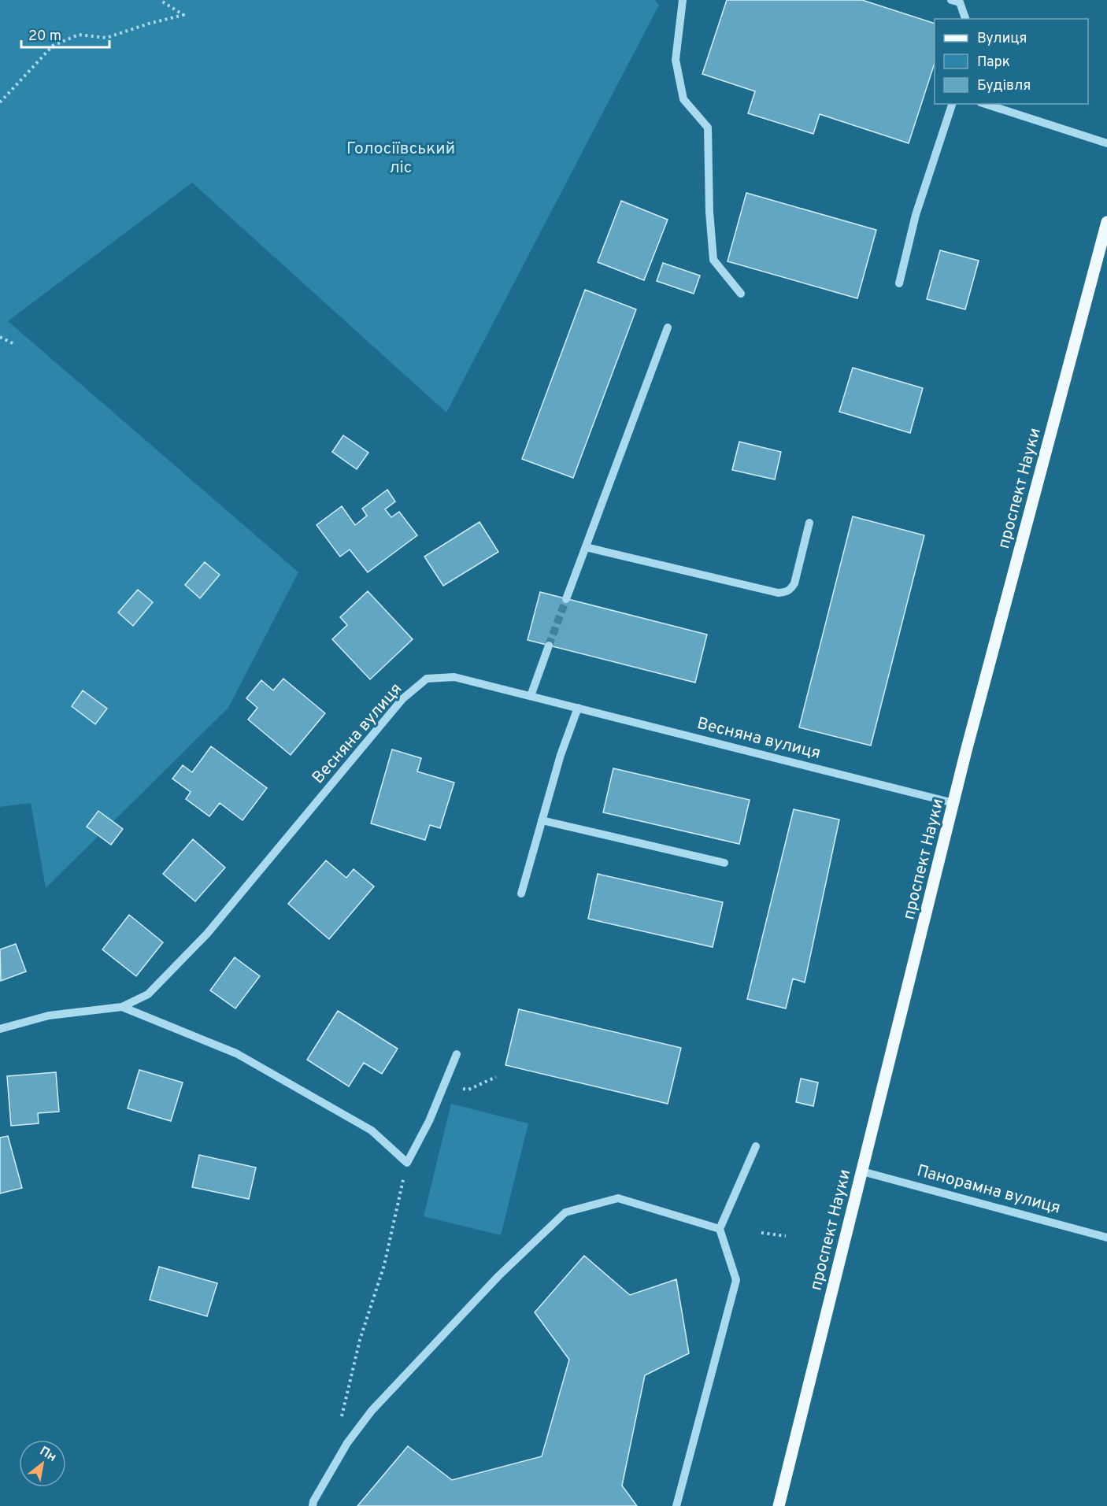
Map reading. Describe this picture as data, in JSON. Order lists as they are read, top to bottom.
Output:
{
  "streets": {
    "main road": ["проспект Науки"],
    "street": ["Весняна вулиця", "Панорамна вулиця"]
  },
  "crossings": [
    ["проспект Науки", "Весняна вулиця"],
    ["проспект Науки", "Панорамна вулиця"]
  ],
  "parks": ["Голосіївський ліс"],
  "legend": ["Вулиця", "Парк", "Будівля"],
  "scale_bar": "20 m",
  "north": "top right"
}
